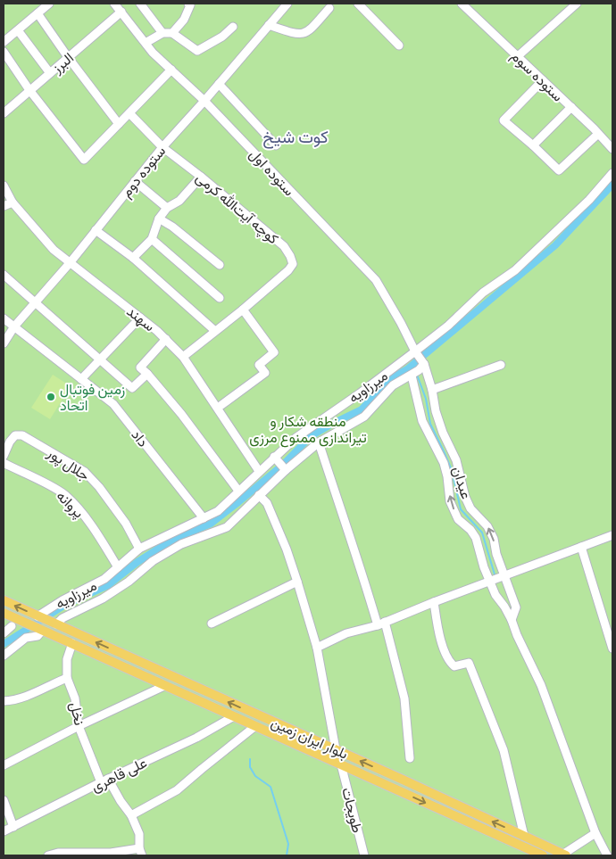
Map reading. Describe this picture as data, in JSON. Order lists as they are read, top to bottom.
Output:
{
  "streets": {
    "main road": ["بلوار ایران زمین"],
    "street": [
      "البرز",
      "ستوده سوم",
      "ستوده دوم",
      "ستوده اول",
      "کوچه آیت‌الله کرمی",
      "سهند",
      "میرزاویه",
      "داد",
      "جلال پور",
      "عیدان",
      "پروانه",
      "نخل",
      "علی قاهری",
      "طویجات"
    ]
  },
  "crossings": [
    ["البرز", "ستوده اول"],
    ["ستوده دوم", "ستوده اول"],
    ["ستوده دوم", "کوچه آیت‌الله کرمی"],
    ["ستوده دوم", "سهند"],
    ["ستوده دوم", "داد"],
    ["ستوده اول", "میرزاویه"],
    ["ستوده اول", "عیدان"],
    ["کوچه آیت‌الله کرمی", "سهند"],
    ["سهند", "میرزاویه"],
    ["میرزاویه", "داد"],
    ["میرزاویه", "جلال پور"],
    ["میرزاویه", "پروانه"],
    ["میرزاویه", "بلوار ایران زمین"],
    ["نخل", "بلوار ایران زمین"],
    ["نخل", "علی قاهری"],
    ["بلوار ایران زمین", "علی قاهری"],
    ["بلوار ایران زمین", "طویجات"]
  ],
  "one_way": ["عیدان"],
  "districts": ["کوت شیخ"],
  "parks": ["منطقه شکار و تیراندازی ممنوع مرزی"],
  "places": ["زمین فوتبال اتحاد"]
}
